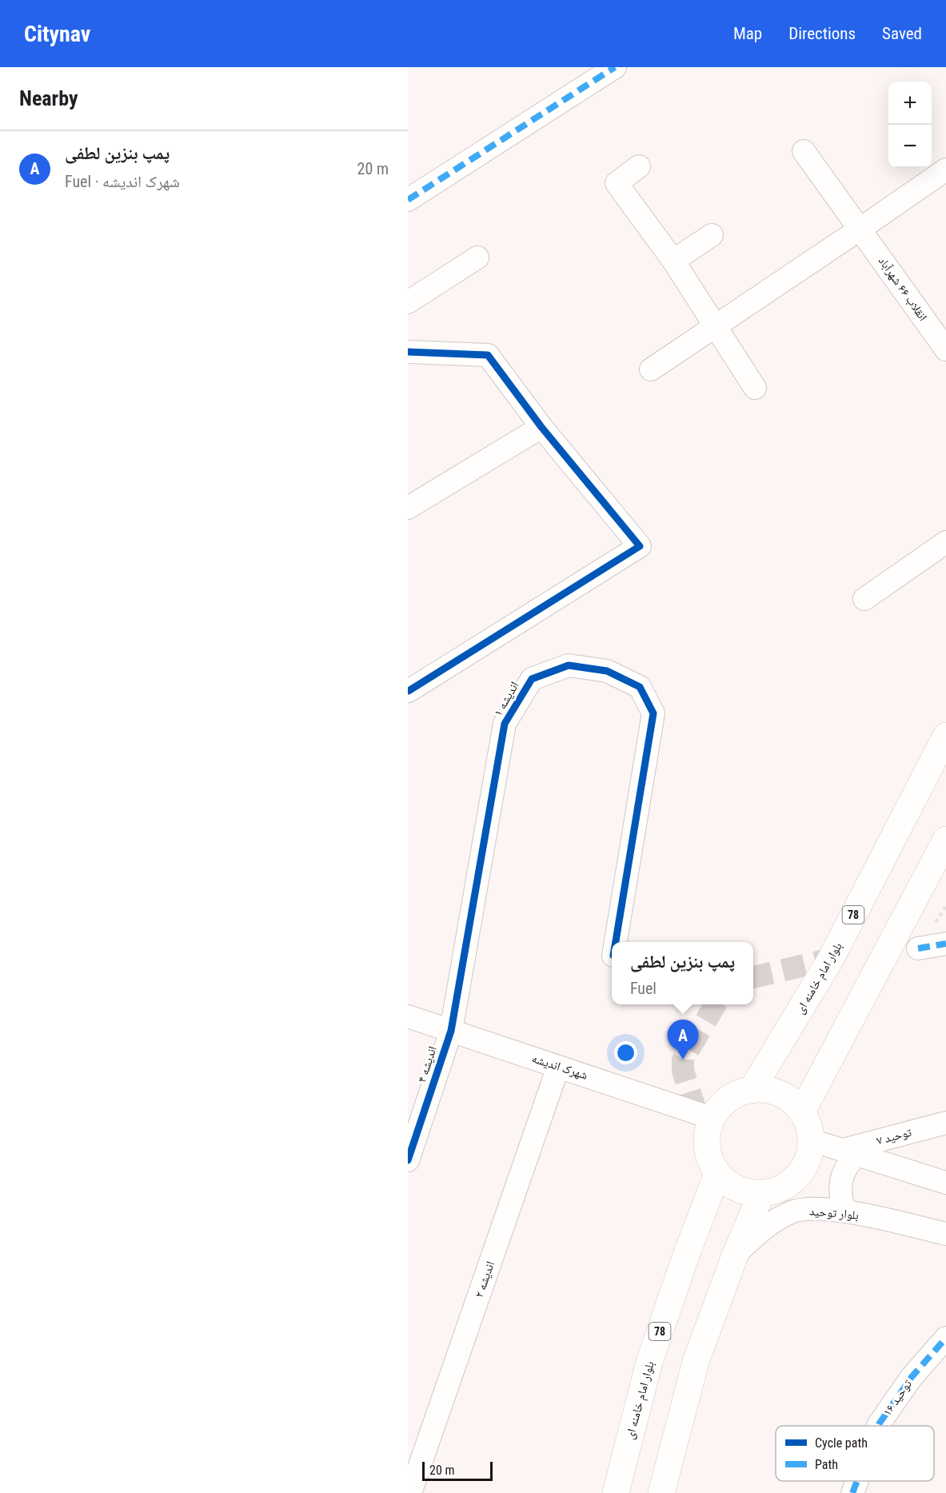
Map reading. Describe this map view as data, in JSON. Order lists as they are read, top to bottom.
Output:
{
  "streets": {
    "main road": ["78", "بلوار امام خامنه ای"],
    "street": [
      "انقلاب ۶۶ شهرآباد",
      "اندیشه ۱",
      "اندیشه ۴",
      "شهرک اندیشه",
      "توحید ۷",
      "بلوار توحید",
      "اندیشه ۲",
      "توحید ۱۶"
    ]
  },
  "crossings": [
    ["اندیشه ۱", "اندیشه ۴"],
    ["اندیشه ۱", "شهرک اندیشه"],
    ["بلوار امام خامنه ای", "شهرک اندیشه"],
    ["اندیشه ۴", "شهرک اندیشه"],
    ["شهرک اندیشه", "اندیشه ۲"]
  ],
  "legend": ["Cycle path", "Path"],
  "scale_bar": "20 m",
  "page": {
    "header": "Citynav",
    "nav": ["Map", "Directions", "Saved"],
    "heading": "Nearby",
    "map_buttons": ["+", "−"],
    "list": [
      {
        "mark": "A",
        "name": "پمپ بنزین لطفی",
        "note": "Fuel · شهرک اندیشه",
        "value": "20 m"
      }
    ],
    "popup": ["پمپ بنزین لطفی", "Fuel"],
    "pins": "A",
    "scale": "20 m"
  }
}
